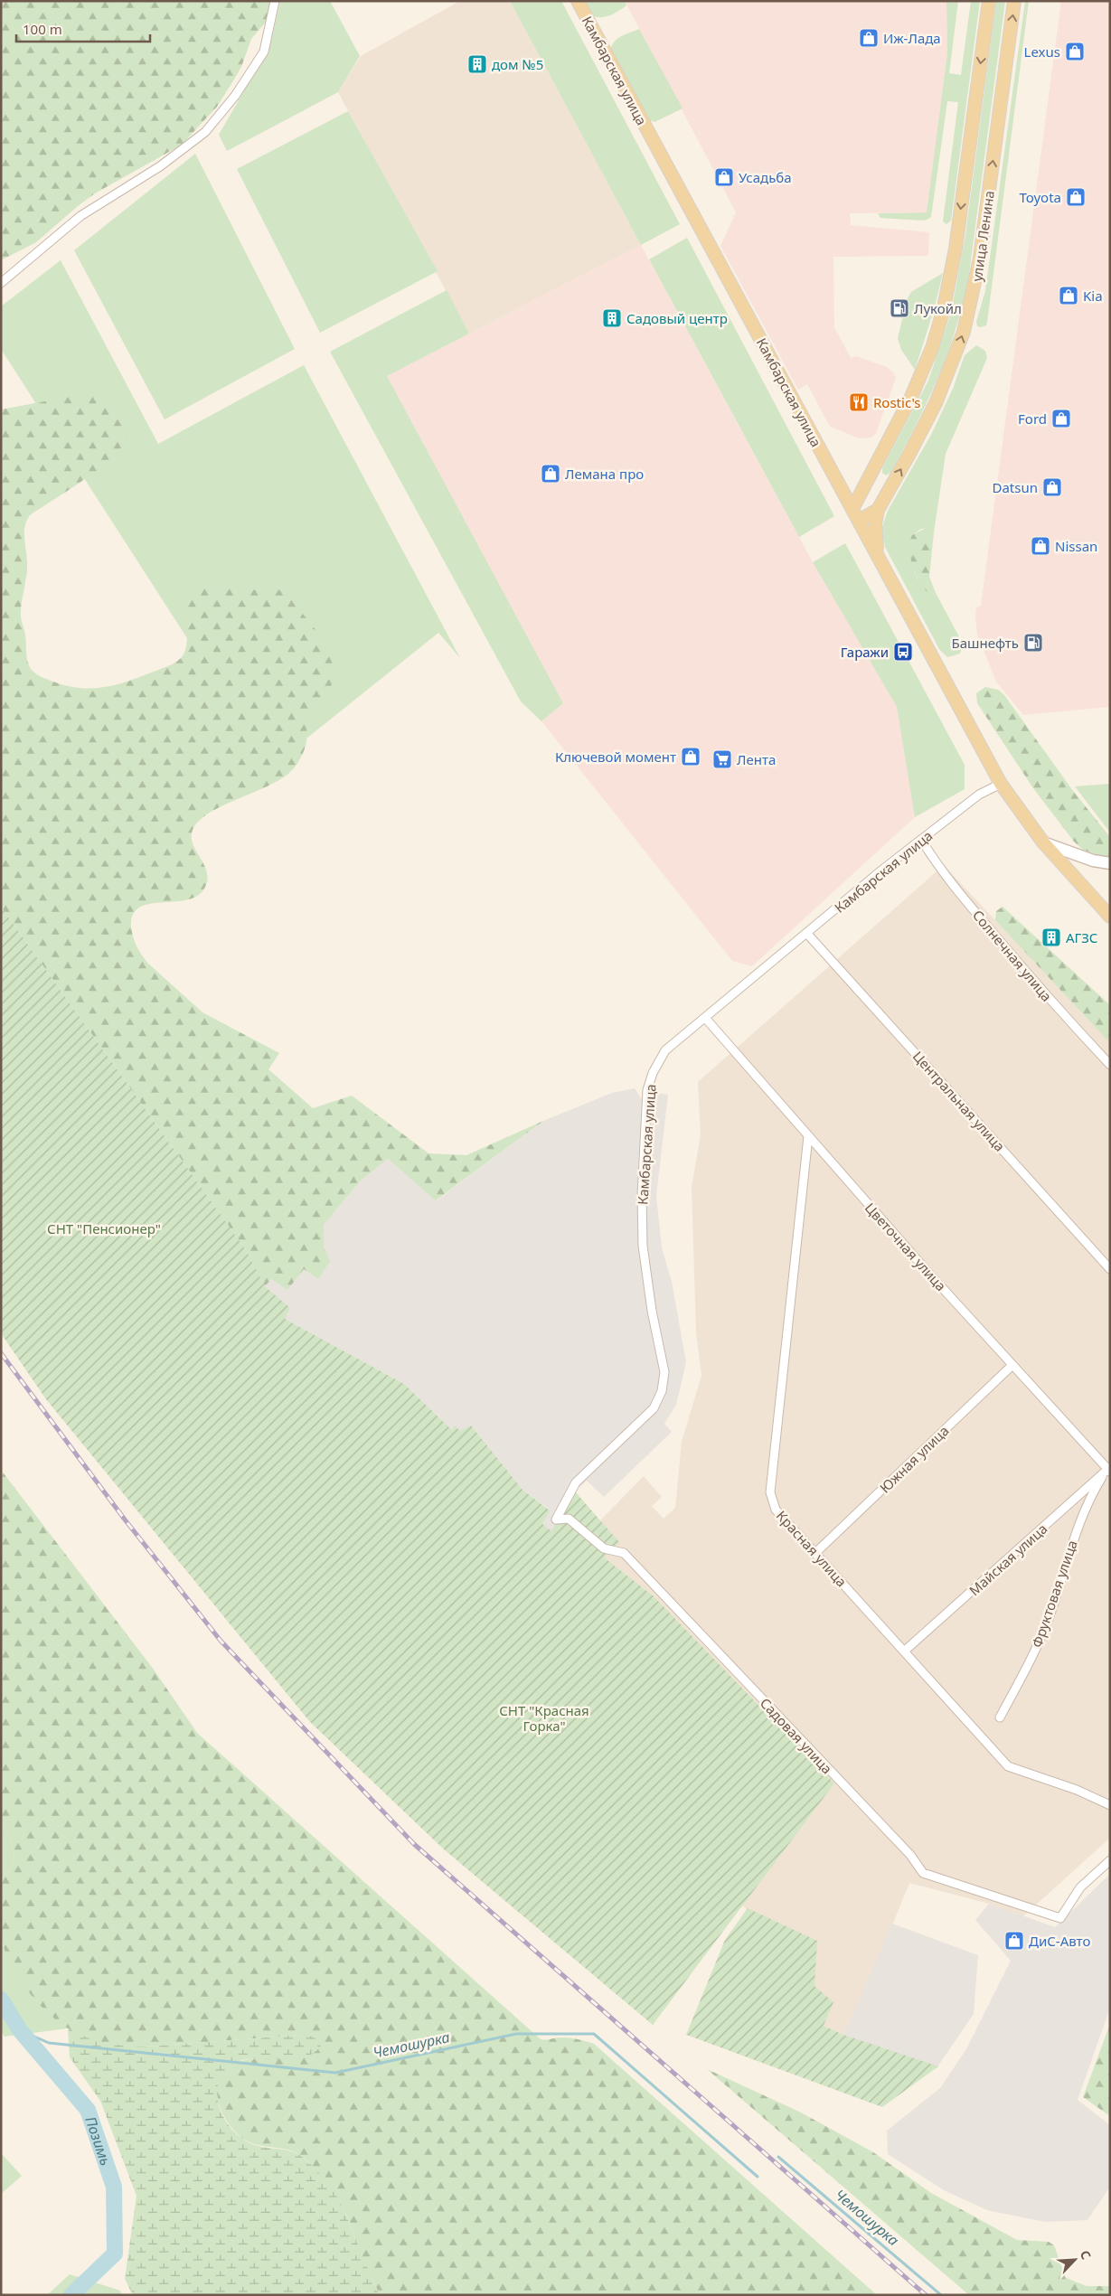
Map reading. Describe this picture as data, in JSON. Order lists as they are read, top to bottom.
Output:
{
  "streets": {
    "main road": ["Камбарская улица", "улица Ленина"],
    "street": [
      "Солнечная улица",
      "Центральная улица",
      "Цветочная улица",
      "Южная улица",
      "Красная улица",
      "Майская улица",
      "Фруктовая улица",
      "Садовая улица"
    ]
  },
  "crossings": [
    ["Камбарская улица", "улица Ленина"],
    ["Камбарская улица", "Солнечная улица"],
    ["Камбарская улица", "Центральная улица"],
    ["Камбарская улица", "Цветочная улица"],
    ["Камбарская улица", "Садовая улица"],
    ["Цветочная улица", "Южная улица"],
    ["Цветочная улица", "Красная улица"],
    ["Цветочная улица", "Майская улица"],
    ["Цветочная улица", "Фруктовая улица"],
    ["Южная улица", "Красная улица"],
    ["Красная улица", "Майская улица"],
    ["Майская улица", "Фруктовая улица"]
  ],
  "water": ["Чемошурка", "Позимь"],
  "parks": ["СНТ \"Пенсионер\"", "СНТ \"Красная Горка\""],
  "places": {
    "shop": [
      "Иж-Лада",
      "Lexus",
      "Усадьба",
      "Toyota",
      "Kia",
      "Ford",
      "Лемана про",
      "Datsun",
      "Nissan",
      "Ключевой момент",
      "ДиС-Авто"
    ],
    "building": ["дом №5", "Садовый центр", "АГЗС"],
    "fuel station": ["Лукойл", "Башнефть"],
    "restaurant": ["Rostic's"],
    "bus stop": ["Гаражи"],
    "supermarket": ["Лента"]
  },
  "scale_bar": "100 m",
  "north": "top right"
}
